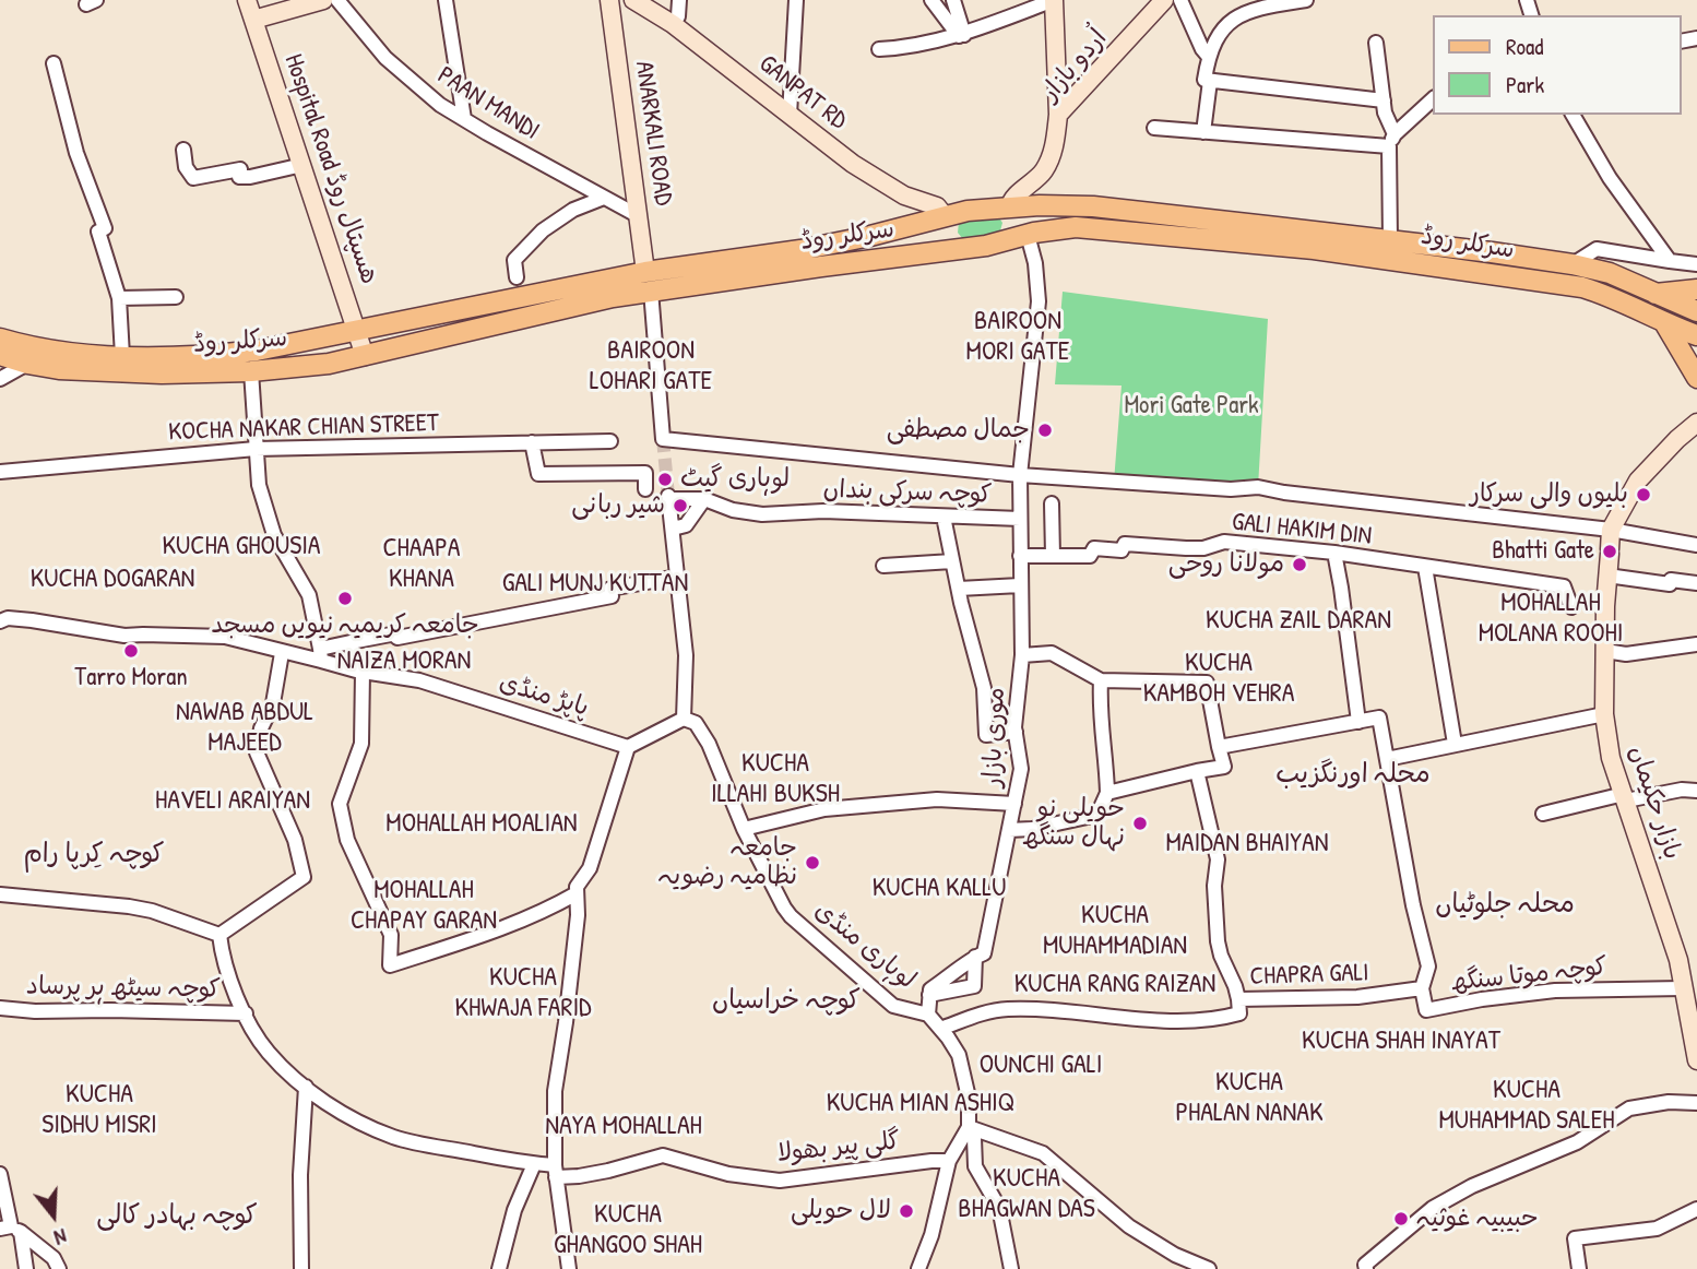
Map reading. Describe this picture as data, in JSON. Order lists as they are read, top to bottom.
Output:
{
  "streets": {
    "main road": ["سرکلر روڈ"],
    "street": [
      "اُردو بازار",
      "GANPAT RD",
      "PAAN MANDI",
      "ANARKALI ROAD",
      "Hospital Road ھسپتال روڈ",
      "KOCHA NAKAR CHIAN STREET",
      "کوچہ سرکی بنداں",
      "GALI HAKIM DIN",
      "پاپڑ منڈی",
      "موری بازار",
      "بازار حکیماں",
      "لوہاری منڈی",
      "CHAPRA GALI",
      "کوچہ موتا سنگھ",
      "کوچہ سیٹھ ہر پرساد",
      "گلی پیر بھولا"
    ]
  },
  "crossings": [
    ["اُردو بازار", "سرکلر روڈ"],
    ["GANPAT RD", "سرکلر روڈ"],
    ["PAAN MANDI", "ANARKALI ROAD"],
    ["ANARKALI ROAD", "سرکلر روڈ"],
    ["Hospital Road ھسپتال روڈ", "سرکلر روڈ"],
    ["سرکلر روڈ", "موری بازار"],
    ["کوچہ سرکی بنداں", "موری بازار"],
    ["GALI HAKIM DIN", "موری بازار"],
    ["بازار حکیماں", "کوچہ موتا سنگھ"],
    ["لوہاری منڈی", "CHAPRA GALI"],
    ["CHAPRA GALI", "کوچہ موتا سنگھ"],
    ["کوچہ سیٹھ ہر پرساد", "گلی پیر بھولا"]
  ],
  "districts": [
    "BAIROON MORI GATE",
    "BAIROON LOHARI GATE",
    "KUCHA GHOUSIA",
    "CHAAPA KHANA",
    "KUCHA DOGARAN",
    "GALI MUNJ KUTTAN",
    "MOHALLAH MOLANA ROOHI",
    "KUCHA ZAIL DARAN",
    "NAIZA MORAN",
    "KUCHA KAMBOH VEHRA",
    "NAWAB ABDUL MAJEED",
    "KUCHA ILLAHI BUKSH",
    "محلہ اورنگزیب",
    "HAVELI ARAIYAN",
    "MOHALLAH MOALIAN",
    "MAIDAN BHAIYAN",
    "کوچہ کِرپا رام",
    "KUCHA KALLU",
    "MOHALLAH CHAPAY GARAN",
    "محلہ جلوٹیاں",
    "KUCHA MUHAMMADIAN",
    "KUCHA KHWAJA FARID",
    "KUCHA RANG RAIZAN",
    "کوچہ خراسیاں",
    "KUCHA SHAH INAYAT",
    "OUNCHI GALI",
    "KUCHA PHALAN NANAK",
    "KUCHA MUHAMMAD SALEH",
    "KUCHA SIDHU MISRI",
    "KUCHA MIAN ASHIQ",
    "NAYA MOHALLAH",
    "KUCHA BHAGWAN DAS",
    "KUCHA GHANGOO SHAH",
    "کوچہ بہادر کالی"
  ],
  "parks": ["Mori Gate Park"],
  "places": [
    "جمال مصطفی",
    "لوہاری گیٹ",
    "بلیوں والی سرکار",
    "شیر ربانی",
    "Bhatti Gate",
    "مولانا روحی",
    "جامعہ کریمیہ نیویں مسجد",
    "Tarro Moran",
    "حویلی نو نہال سنگھ",
    "جامعہ نظامیہ رضویہ",
    "لال حویلی",
    "حبیبیہ غوثیہ"
  ],
  "legend": ["Road", "Park"],
  "north": "bottom"
}
